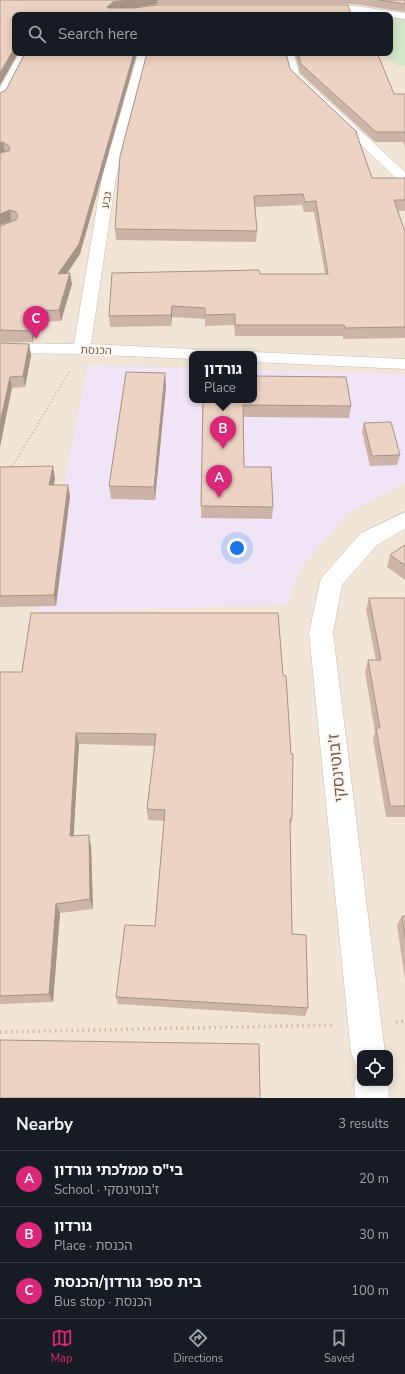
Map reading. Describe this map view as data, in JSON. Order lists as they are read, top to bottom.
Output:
{
  "streets": {
    "street": ["גבע", "הכנסת", "ז'בוטינסקי"]
  },
  "crossings": [
    ["גבע", "הכנסת"]
  ],
  "page": {
    "search": "Search here",
    "pins": ["C", "B", "A"],
    "popup": ["גורדון", "Place"],
    "heading": ["Nearby", "3 results"],
    "list": [
      {
        "mark": "A",
        "name": "בי\"ס ממלכתי גורדון",
        "note": "School · ז'בוטינסקי",
        "value": "20 m"
      },
      {
        "mark": "B",
        "name": "גורדון",
        "note": "Place · הכנסת",
        "value": "30 m"
      },
      {
        "mark": "C",
        "name": "בית ספר גורדון/הכנסת",
        "note": "Bus stop · הכנסת",
        "value": "100 m"
      }
    ],
    "nav": ["Map", "Directions", "Saved"]
  }
}
